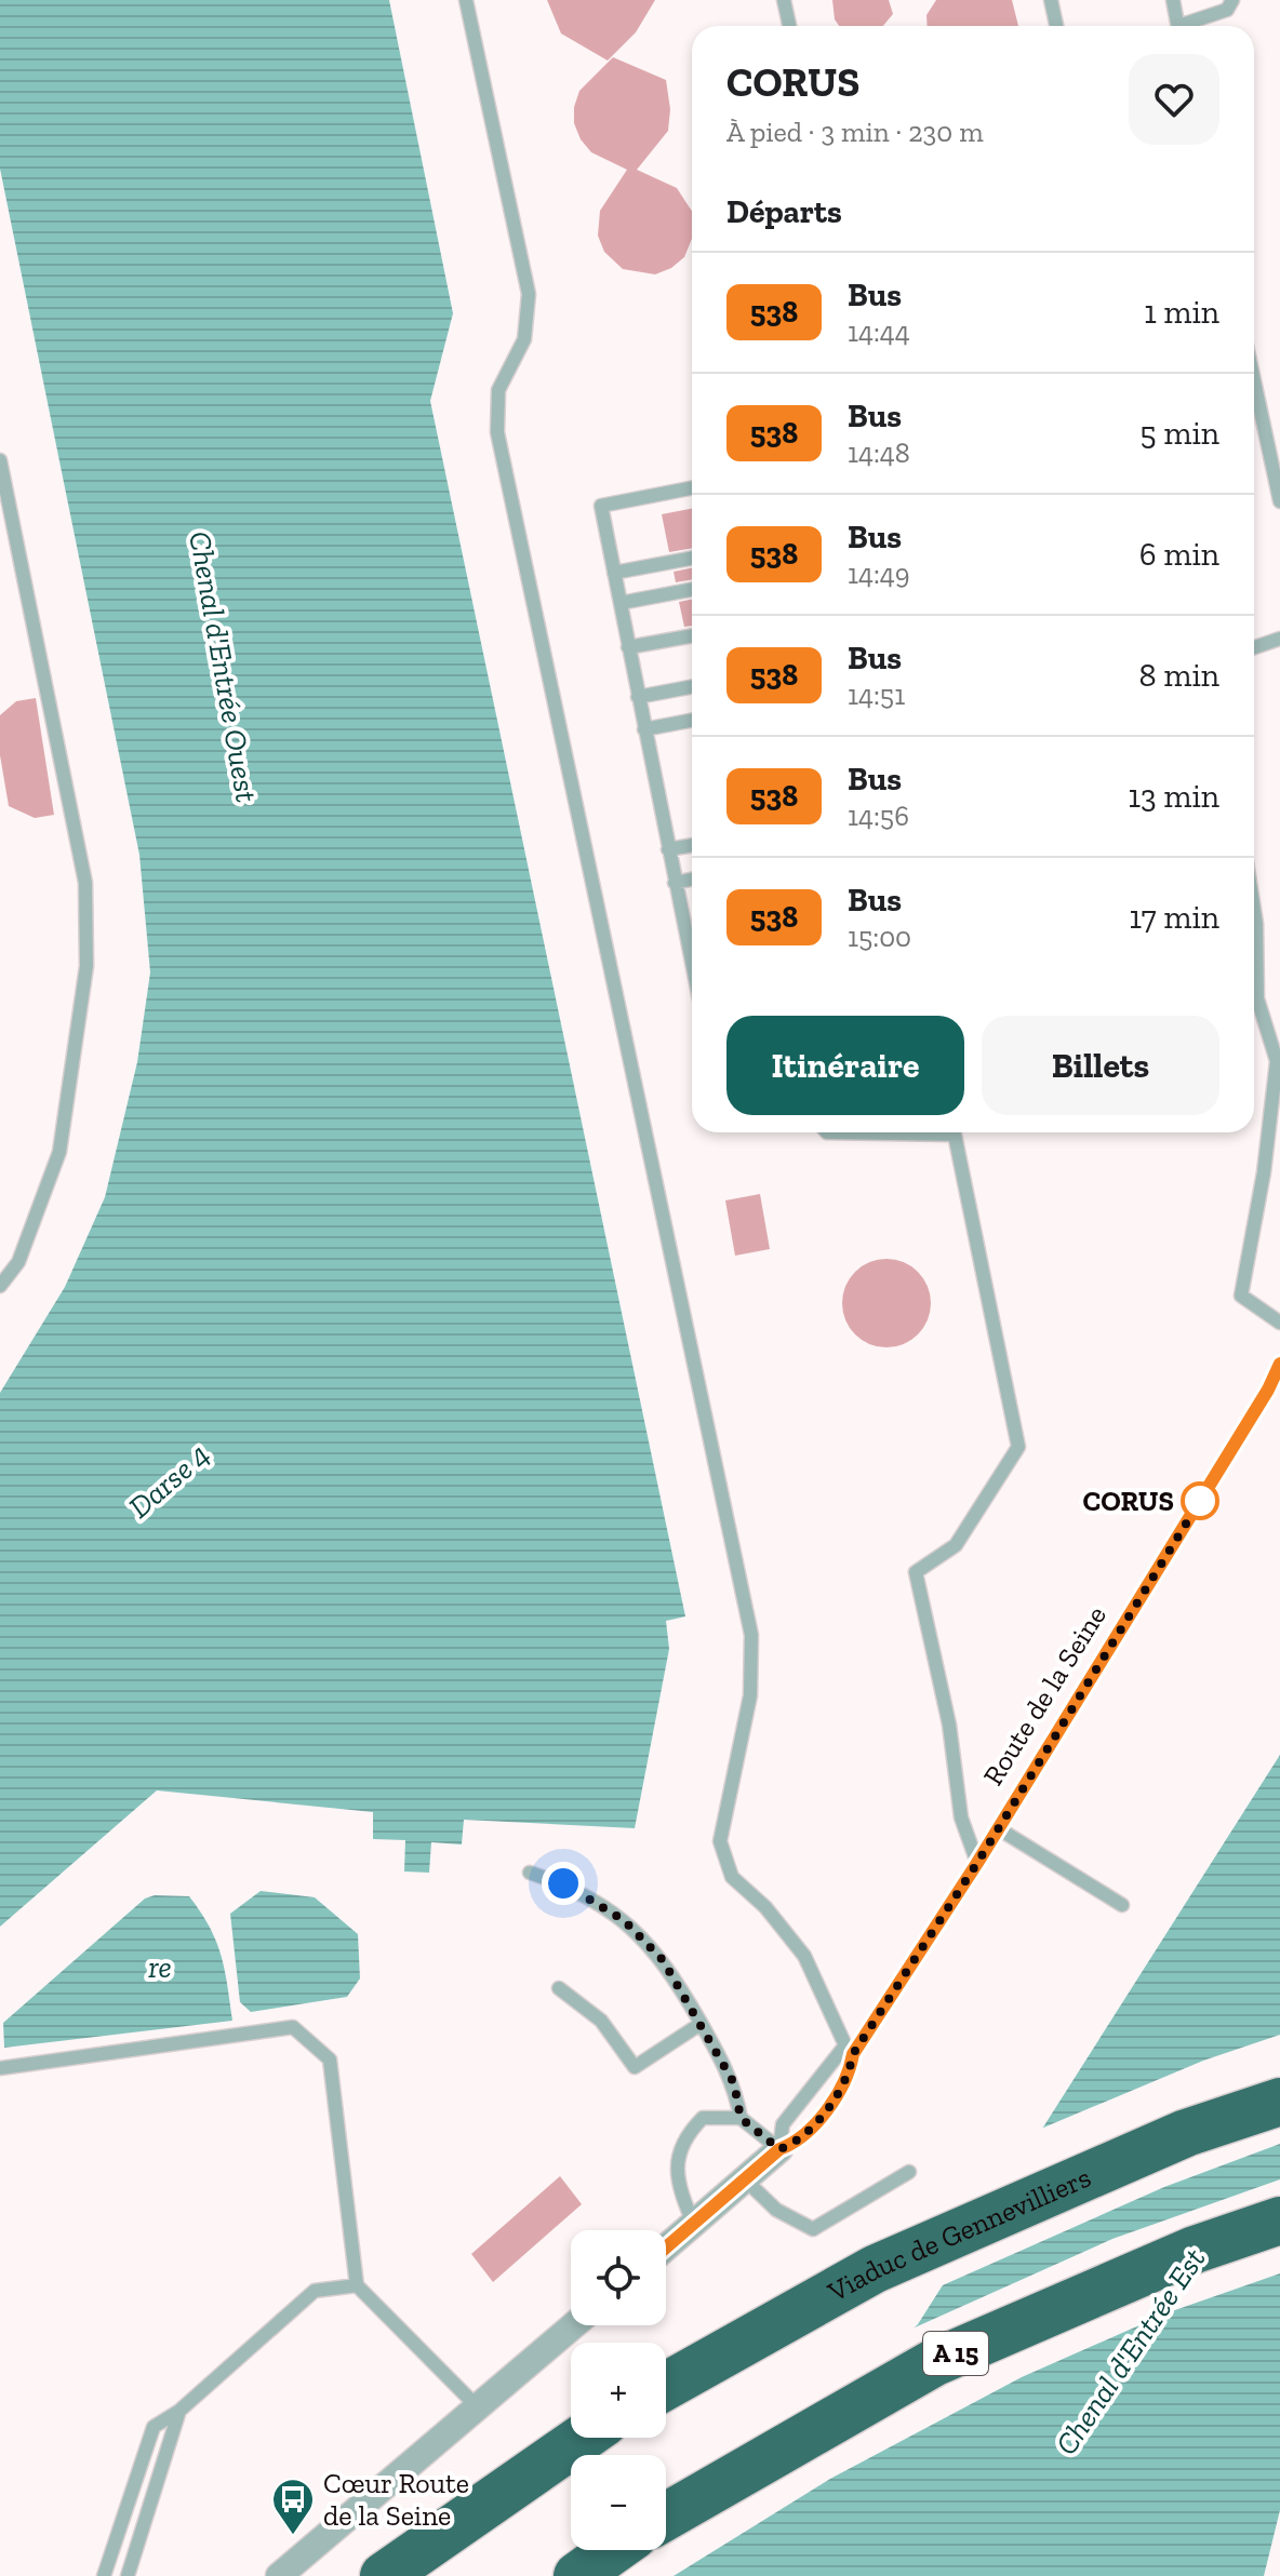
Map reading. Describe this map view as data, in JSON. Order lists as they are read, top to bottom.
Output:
{
  "streets": {
    "highway": ["Viaduc de Gennevilliers", "A 15"],
    "street": ["Route de la Seine"]
  },
  "water": [
    "Chenal d'Entrée Ouest",
    "Darse 4",
    "re",
    "Chenal d'Entrée Est"
  ],
  "places": {
    "other": ["CORUS"],
    "bus stop": ["Cœur Route de la Seine"]
  },
  "lines": ["bus line 538"],
  "page": {
    "heading": [
      ["CORUS", "À pied · 3 min · 230 m"],
      "Départs"
    ],
    "list": [
      {
        "mark": "538",
        "name": "Bus",
        "note": "14:44",
        "value": "1 min"
      },
      {
        "mark": "538",
        "name": "Bus",
        "note": "14:48",
        "value": "5 min"
      },
      {
        "mark": "538",
        "name": "Bus",
        "note": "14:49",
        "value": "6 min"
      },
      {
        "mark": "538",
        "name": "Bus",
        "note": "14:51",
        "value": "8 min"
      },
      {
        "mark": "538",
        "name": "Bus",
        "note": "14:56",
        "value": "13 min"
      },
      {
        "mark": "538",
        "name": "Bus",
        "note": "15:00",
        "value": "17 min"
      }
    ],
    "buttons": ["Itinéraire", "Billets"],
    "map_buttons": ["+", "−"]
  }
}
